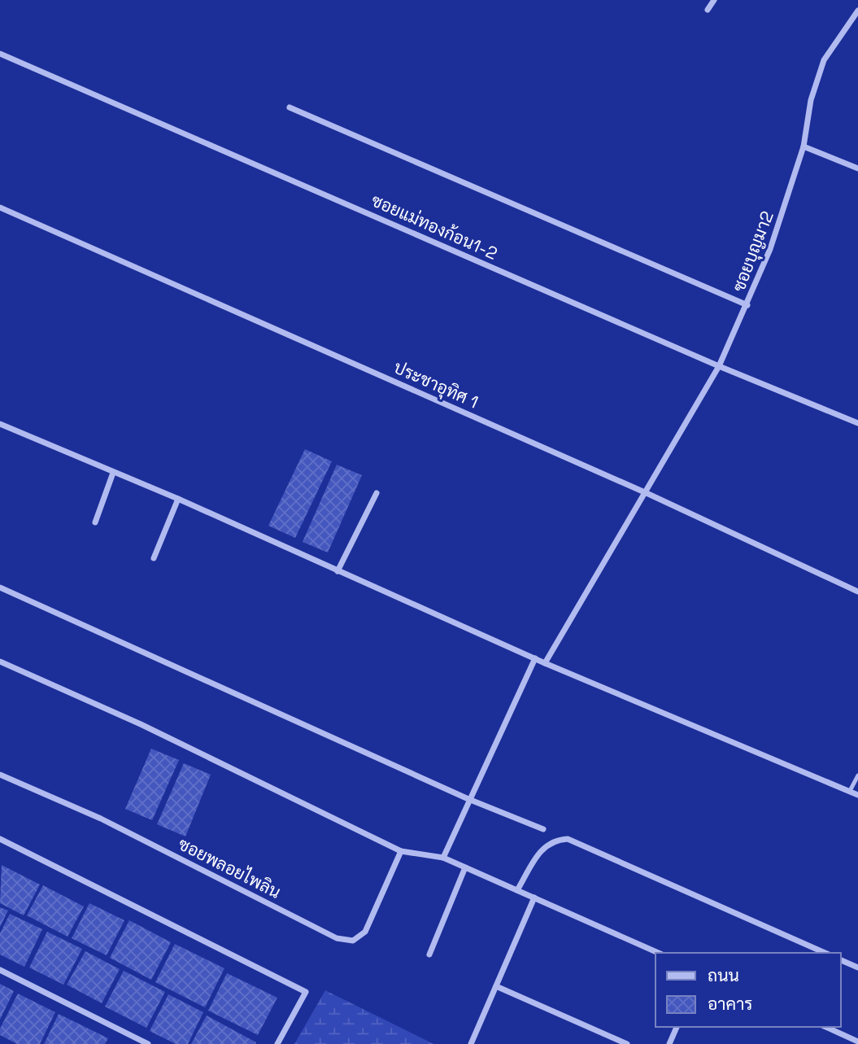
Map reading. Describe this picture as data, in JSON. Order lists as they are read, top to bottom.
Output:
{
  "streets": {
    "street": [
      "ซอยแม่ทองก้อน1-2",
      "ซอยบุญมา2",
      "ประชาอุทิศ 1",
      "ซอยพลอยไพลิน"
    ]
  },
  "crossings": [
    ["ซอยแม่ทองก้อน1-2", "ซอยบุญมา2"],
    ["ซอยบุญมา2", "ประชาอุทิศ 1"]
  ],
  "legend": ["ถนน", "อาคาร"]
}
